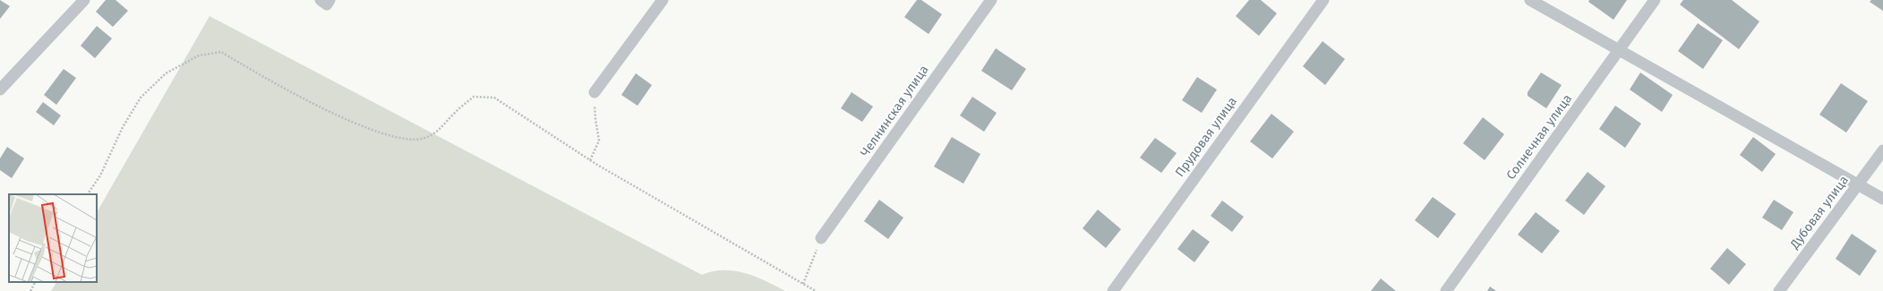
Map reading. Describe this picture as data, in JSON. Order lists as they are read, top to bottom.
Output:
{
  "streets": {
    "street": [
      "Челнинская улица",
      "Прудовая улица",
      "Солнечная улица",
      "Дубовая улица"
    ]
  }
}
